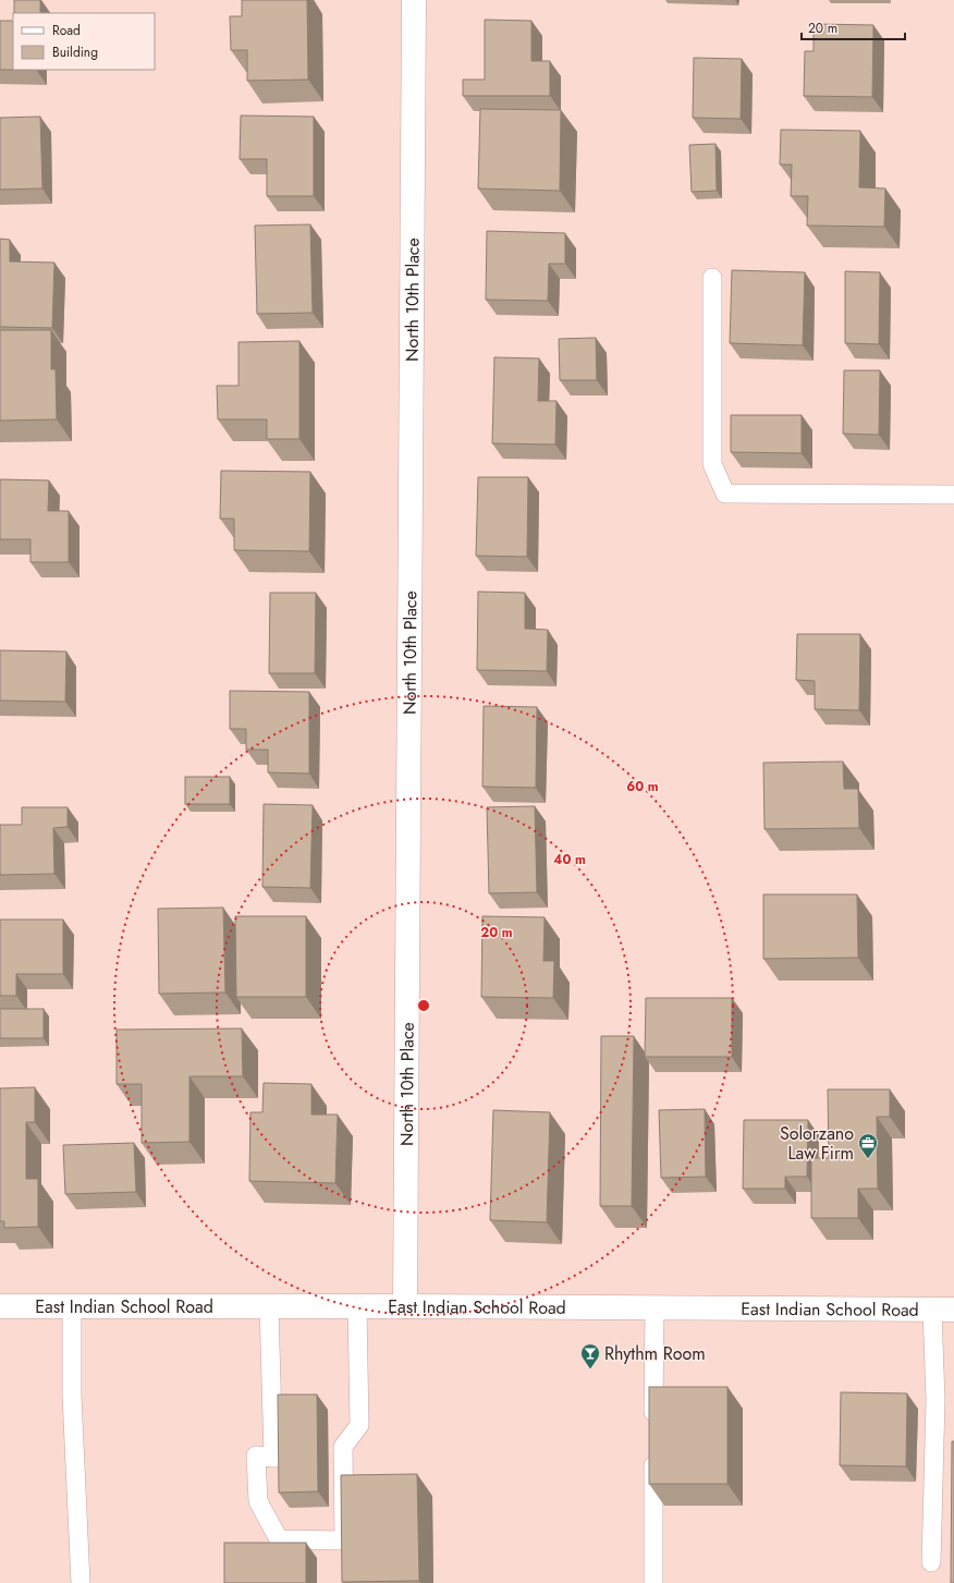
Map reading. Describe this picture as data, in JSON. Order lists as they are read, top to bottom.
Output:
{
  "streets": {
    "street": ["North 10th Place", "East Indian School Road"]
  },
  "crossings": [
    ["North 10th Place", "East Indian School Road"]
  ],
  "places": {
    "office": ["Solorzano Law Firm"],
    "bar": ["Rhythm Room"]
  },
  "legend": ["Road", "Building"],
  "scale_bar": "20 m",
  "rings": ["60 m", "40 m", "20 m"]
}
